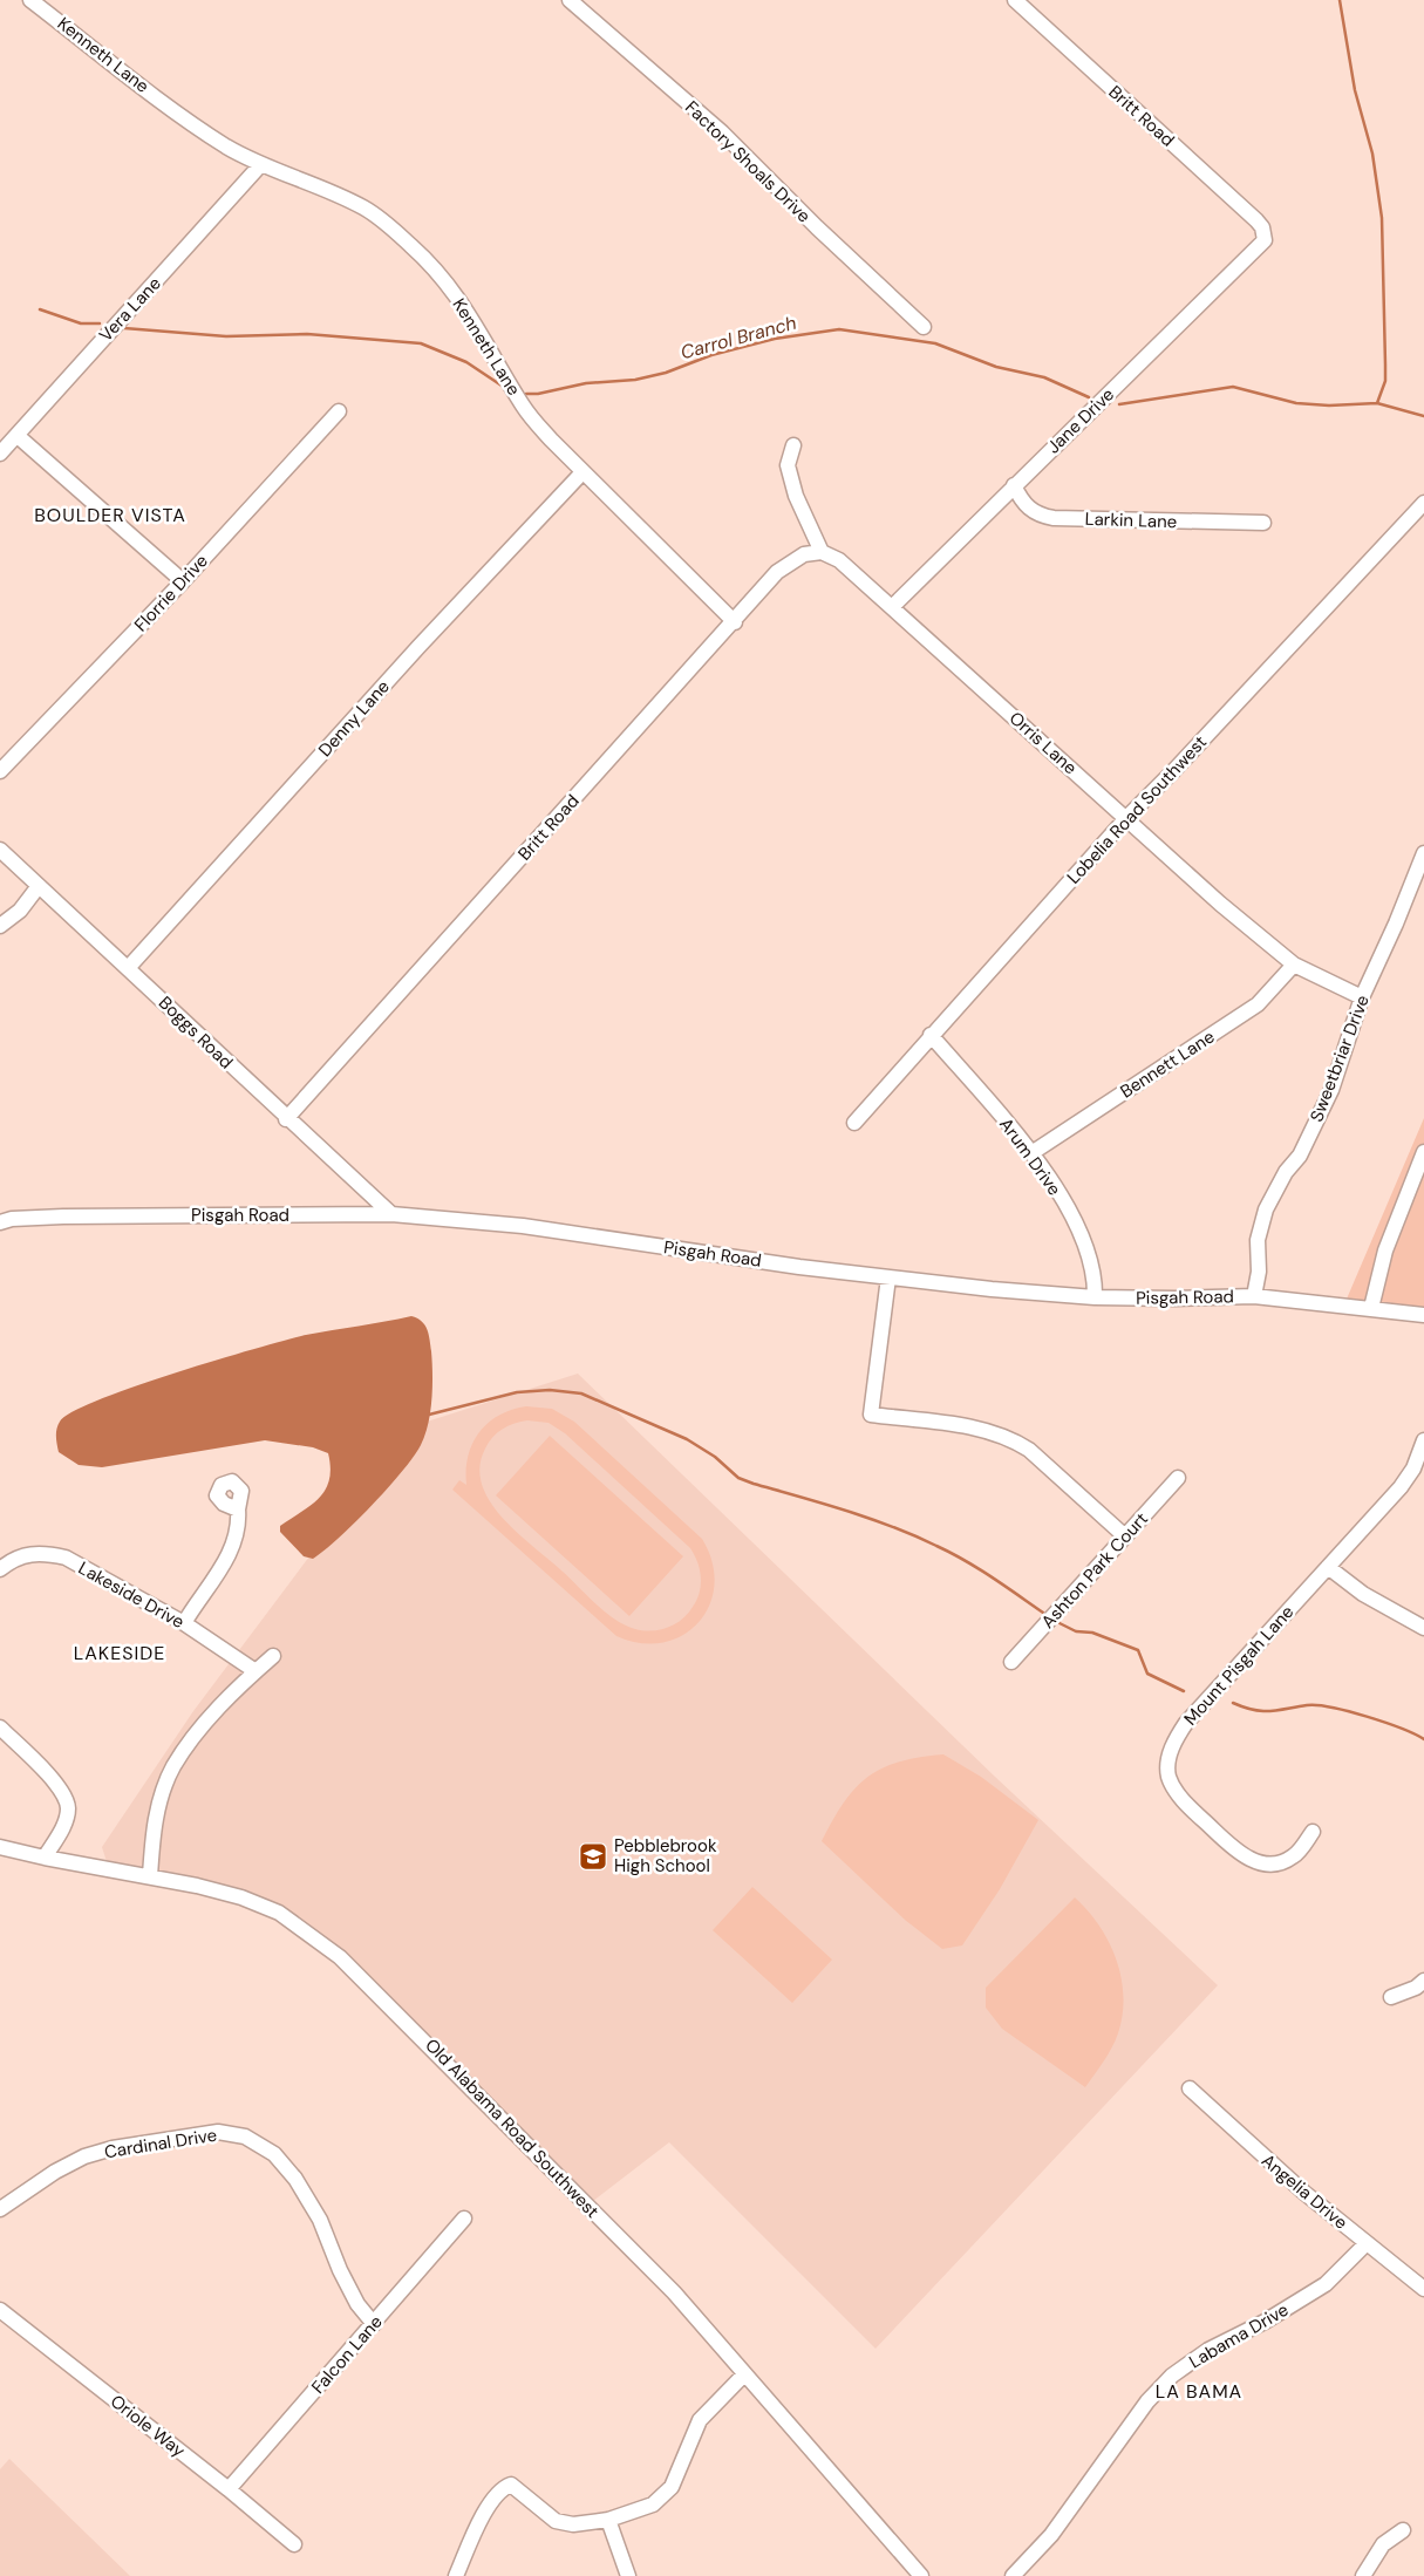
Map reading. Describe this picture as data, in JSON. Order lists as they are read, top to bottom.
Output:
{
  "streets": {
    "street": [
      "Kenneth Lane",
      "Britt Road",
      "Factory Shoals Drive",
      "Vera Lane",
      "Jane Drive",
      "Larkin Lane",
      "Florrie Drive",
      "Denny Lane",
      "Orris Lane",
      "Lobelia Road Southwest",
      "Boggs Road",
      "Sweetbriar Drive",
      "Bennett Lane",
      "Arum Drive",
      "Pisgah Road",
      "Ashton Park Court",
      "Lakeside Drive",
      "Mount Pisgah Lane",
      "Old Alabama Road Southwest",
      "Cardinal Drive",
      "Angelia Drive",
      "Labama Drive",
      "Falcon Lane",
      "Oriole Way"
    ]
  },
  "crossings": [
    ["Kenneth Lane", "Britt Road"],
    ["Kenneth Lane", "Vera Lane"],
    ["Kenneth Lane", "Denny Lane"],
    ["Britt Road", "Jane Drive"],
    ["Britt Road", "Orris Lane"],
    ["Britt Road", "Boggs Road"],
    ["Jane Drive", "Larkin Lane"],
    ["Jane Drive", "Orris Lane"],
    ["Denny Lane", "Boggs Road"],
    ["Orris Lane", "Lobelia Road Southwest"],
    ["Orris Lane", "Sweetbriar Drive"],
    ["Orris Lane", "Bennett Lane"],
    ["Lobelia Road Southwest", "Arum Drive"],
    ["Boggs Road", "Pisgah Road"],
    ["Sweetbriar Drive", "Pisgah Road"],
    ["Bennett Lane", "Arum Drive"],
    ["Arum Drive", "Pisgah Road"],
    ["Cardinal Drive", "Falcon Lane"],
    ["Angelia Drive", "Labama Drive"],
    ["Falcon Lane", "Oriole Way"]
  ],
  "districts": ["BOULDER VISTA", "LAKESIDE", "LA BAMA"],
  "water": ["Carrol Branch"],
  "places": {
    "school or university": ["Pebblebrook High School"]
  }
}
